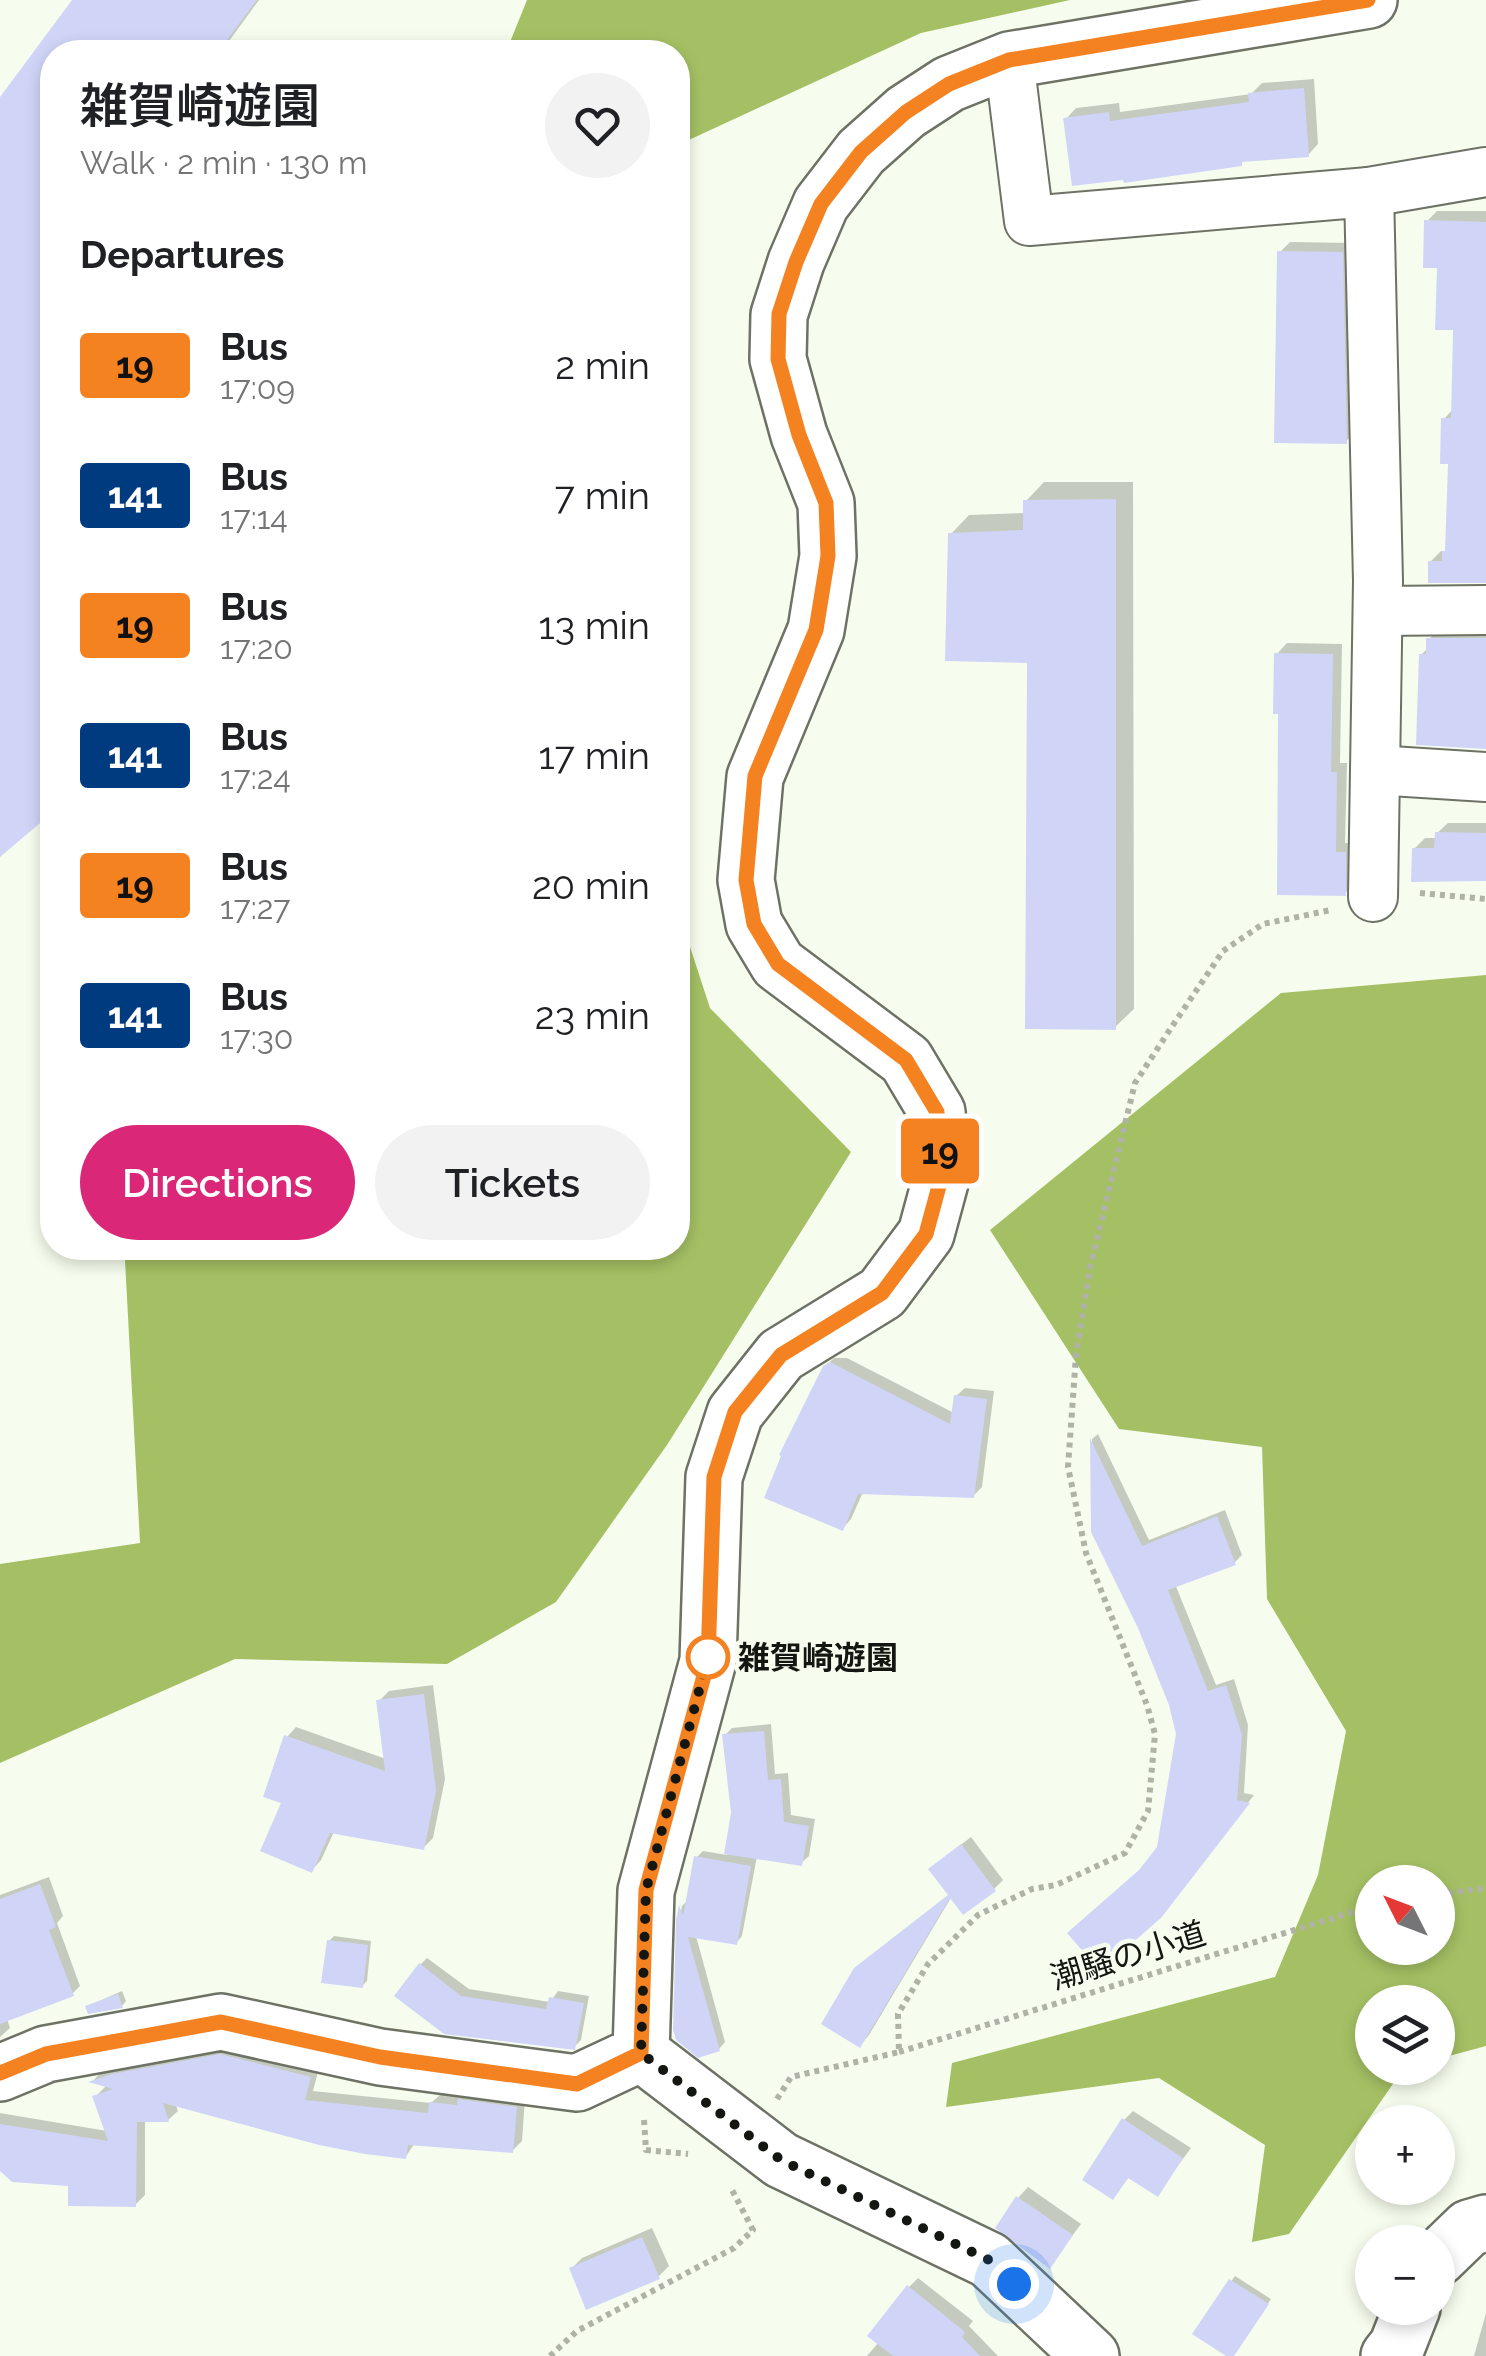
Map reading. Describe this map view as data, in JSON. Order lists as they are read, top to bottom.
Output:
{
  "streets": {
    "path": ["潮騒の小道"]
  },
  "places": ["雑賀崎遊園"],
  "lines": ["bus line 19"],
  "north": "top left",
  "page": {
    "on_map": "19",
    "heading": [
      ["雑賀崎遊園", "Walk · 2 min · 130 m"],
      "Departures"
    ],
    "list": [
      {
        "mark": "19",
        "name": "Bus",
        "note": "17:09",
        "value": "2 min"
      },
      {
        "mark": "141",
        "name": "Bus",
        "note": "17:14",
        "value": "7 min"
      },
      {
        "mark": "19",
        "name": "Bus",
        "note": "17:20",
        "value": "13 min"
      },
      {
        "mark": "141",
        "name": "Bus",
        "note": "17:24",
        "value": "17 min"
      },
      {
        "mark": "19",
        "name": "Bus",
        "note": "17:27",
        "value": "20 min"
      },
      {
        "mark": "141",
        "name": "Bus",
        "note": "17:30",
        "value": "23 min"
      }
    ],
    "buttons": ["Directions", "Tickets"],
    "map_buttons": ["+", "−"]
  }
}
